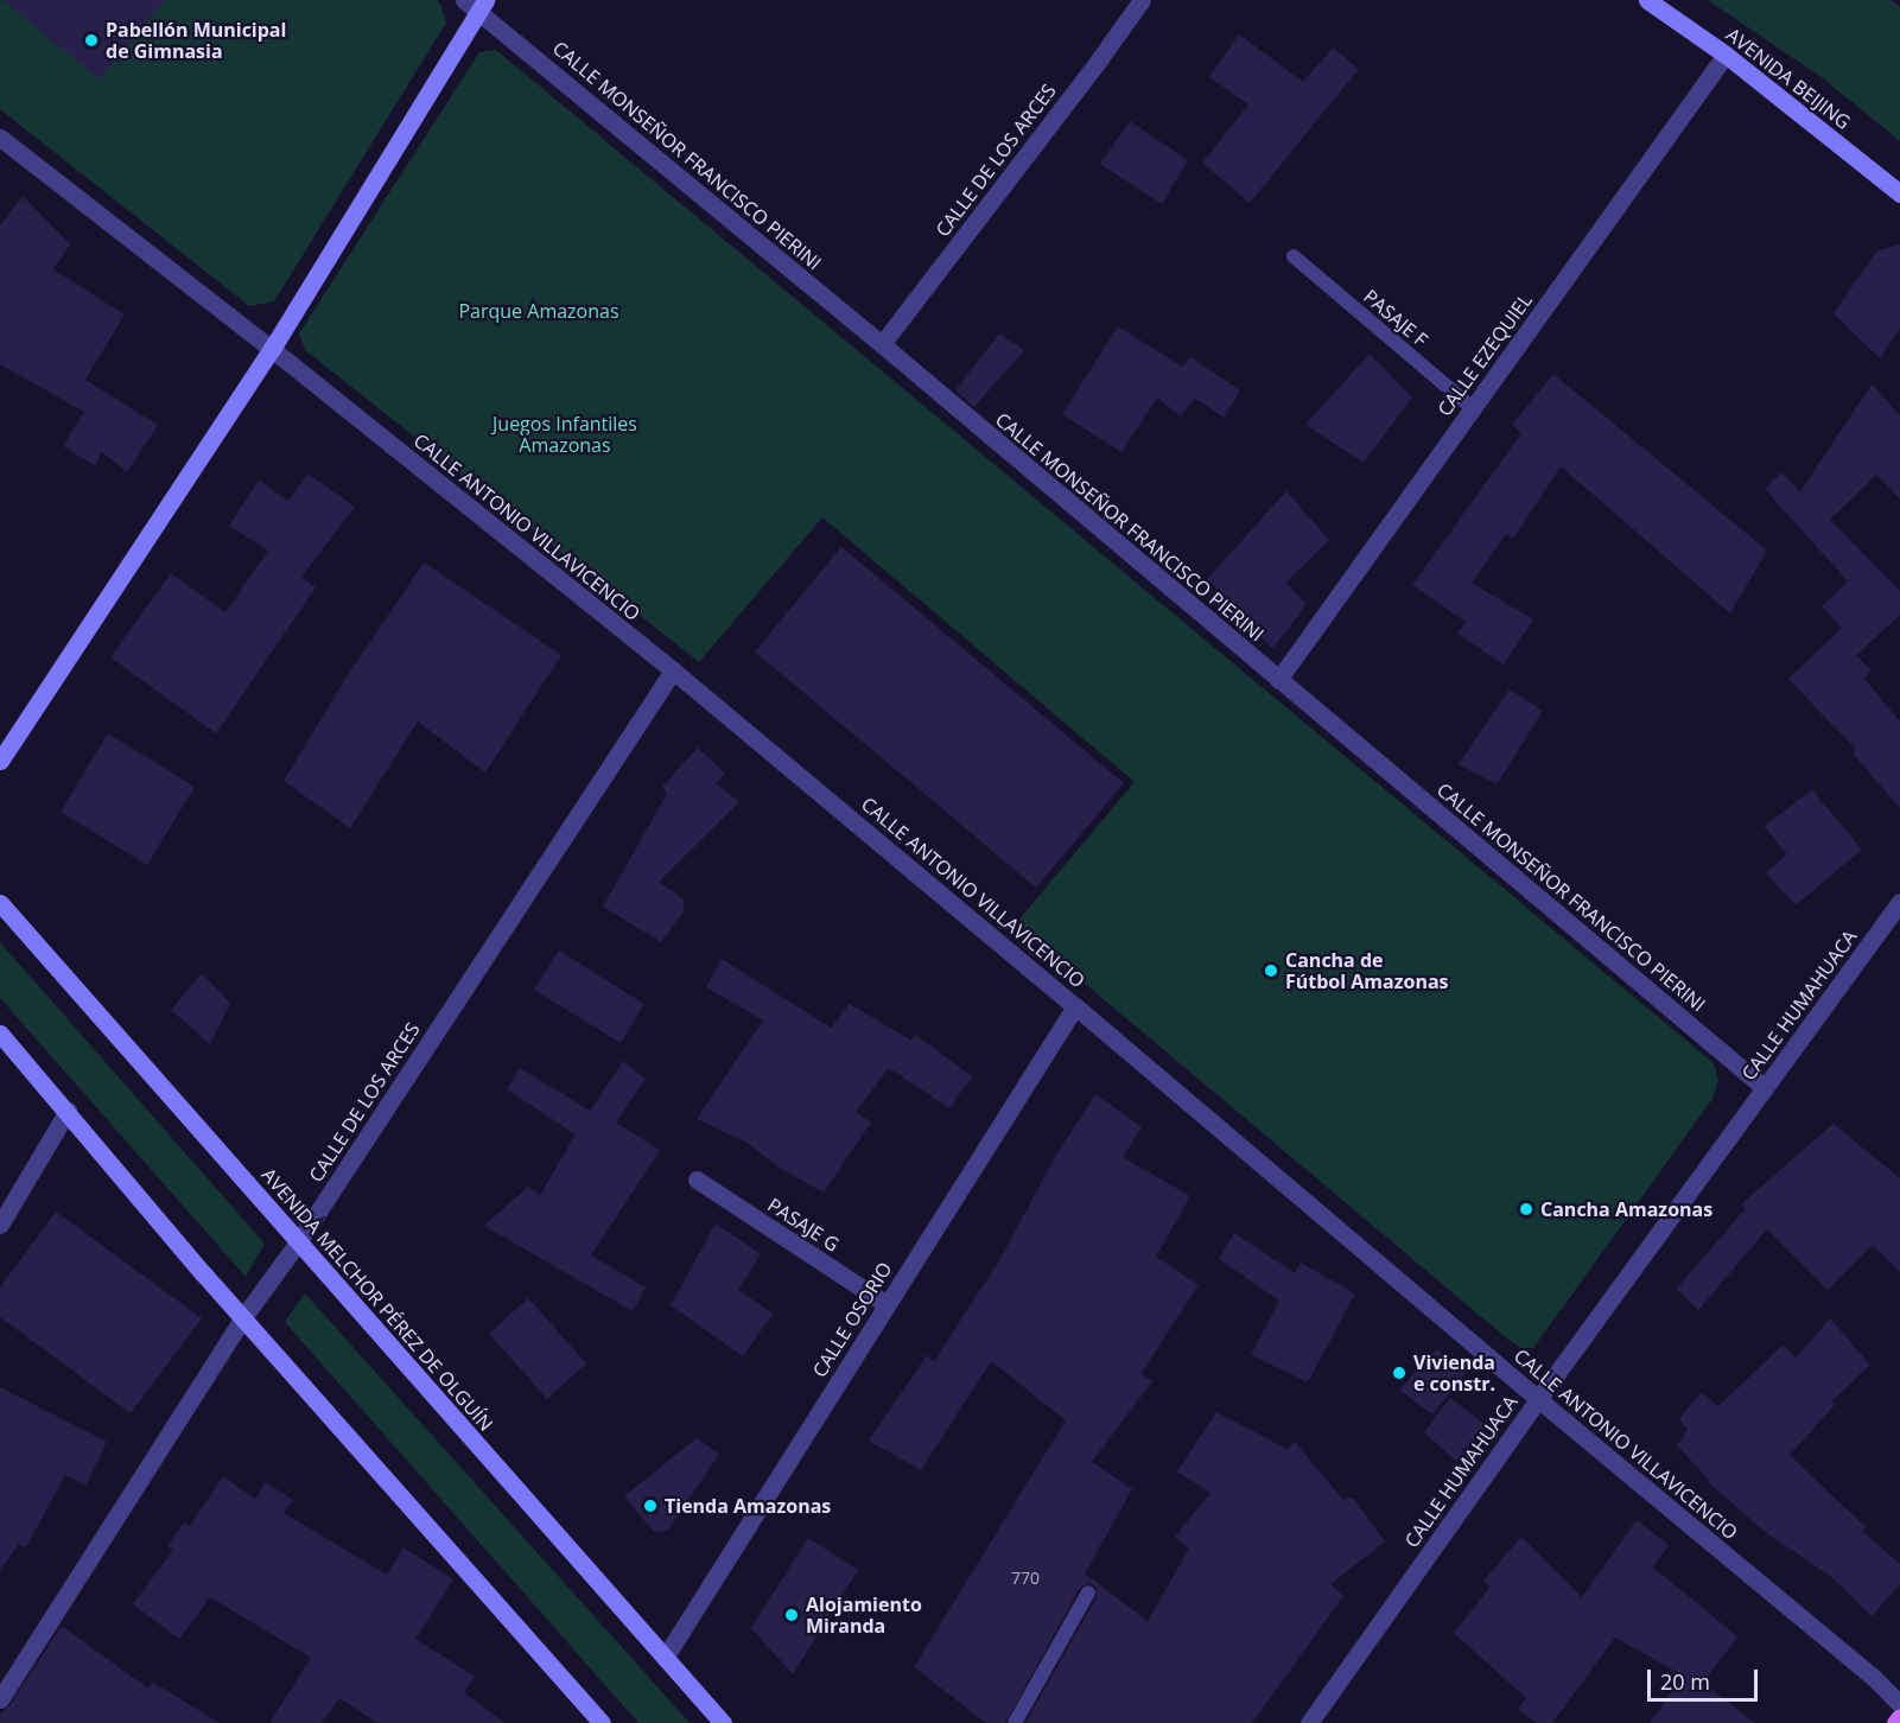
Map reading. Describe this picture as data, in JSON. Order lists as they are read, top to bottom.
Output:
{
  "streets": {
    "street": [
      "AVENIDA BEIJING",
      "CALLE MONSEÑOR FRANCISCO PIERINI",
      "CALLE DE LOS ARCES",
      "CALLE EZEQUIEL",
      "CALLE ANTONIO VILLAVICENCIO",
      "CALLE HUMAHUACA",
      "PASAJE G",
      "AVENIDA MELCHOR PÉREZ DE OLGUÍN",
      "CALLE OSORIO"
    ],
    "lane": ["PASAJE F"]
  },
  "crossings": [
    ["AVENIDA BEIJING", "CALLE EZEQUIEL"],
    ["CALLE MONSEÑOR FRANCISCO PIERINI", "CALLE DE LOS ARCES"],
    ["CALLE MONSEÑOR FRANCISCO PIERINI", "CALLE EZEQUIEL"],
    ["CALLE MONSEÑOR FRANCISCO PIERINI", "CALLE HUMAHUACA"],
    ["CALLE DE LOS ARCES", "CALLE ANTONIO VILLAVICENCIO"],
    ["CALLE DE LOS ARCES", "AVENIDA MELCHOR PÉREZ DE OLGUÍN"],
    ["PASAJE F", "CALLE EZEQUIEL"],
    ["CALLE ANTONIO VILLAVICENCIO", "CALLE HUMAHUACA"],
    ["CALLE ANTONIO VILLAVICENCIO", "CALLE OSORIO"],
    ["PASAJE G", "CALLE OSORIO"],
    ["AVENIDA MELCHOR PÉREZ DE OLGUÍN", "CALLE OSORIO"]
  ],
  "parks": ["Parque Amazonas", "Juegos Infantiles Amazonas"],
  "places": [
    "Pabellón Municipal de Gimnasia",
    "Cancha de Fútbol Amazonas",
    "Cancha Amazonas",
    "Vivienda e constr.",
    "Tienda Amazonas",
    "Alojamiento Miranda"
  ],
  "house_numbers": ["770"],
  "scale_bar": "20 m"
}
